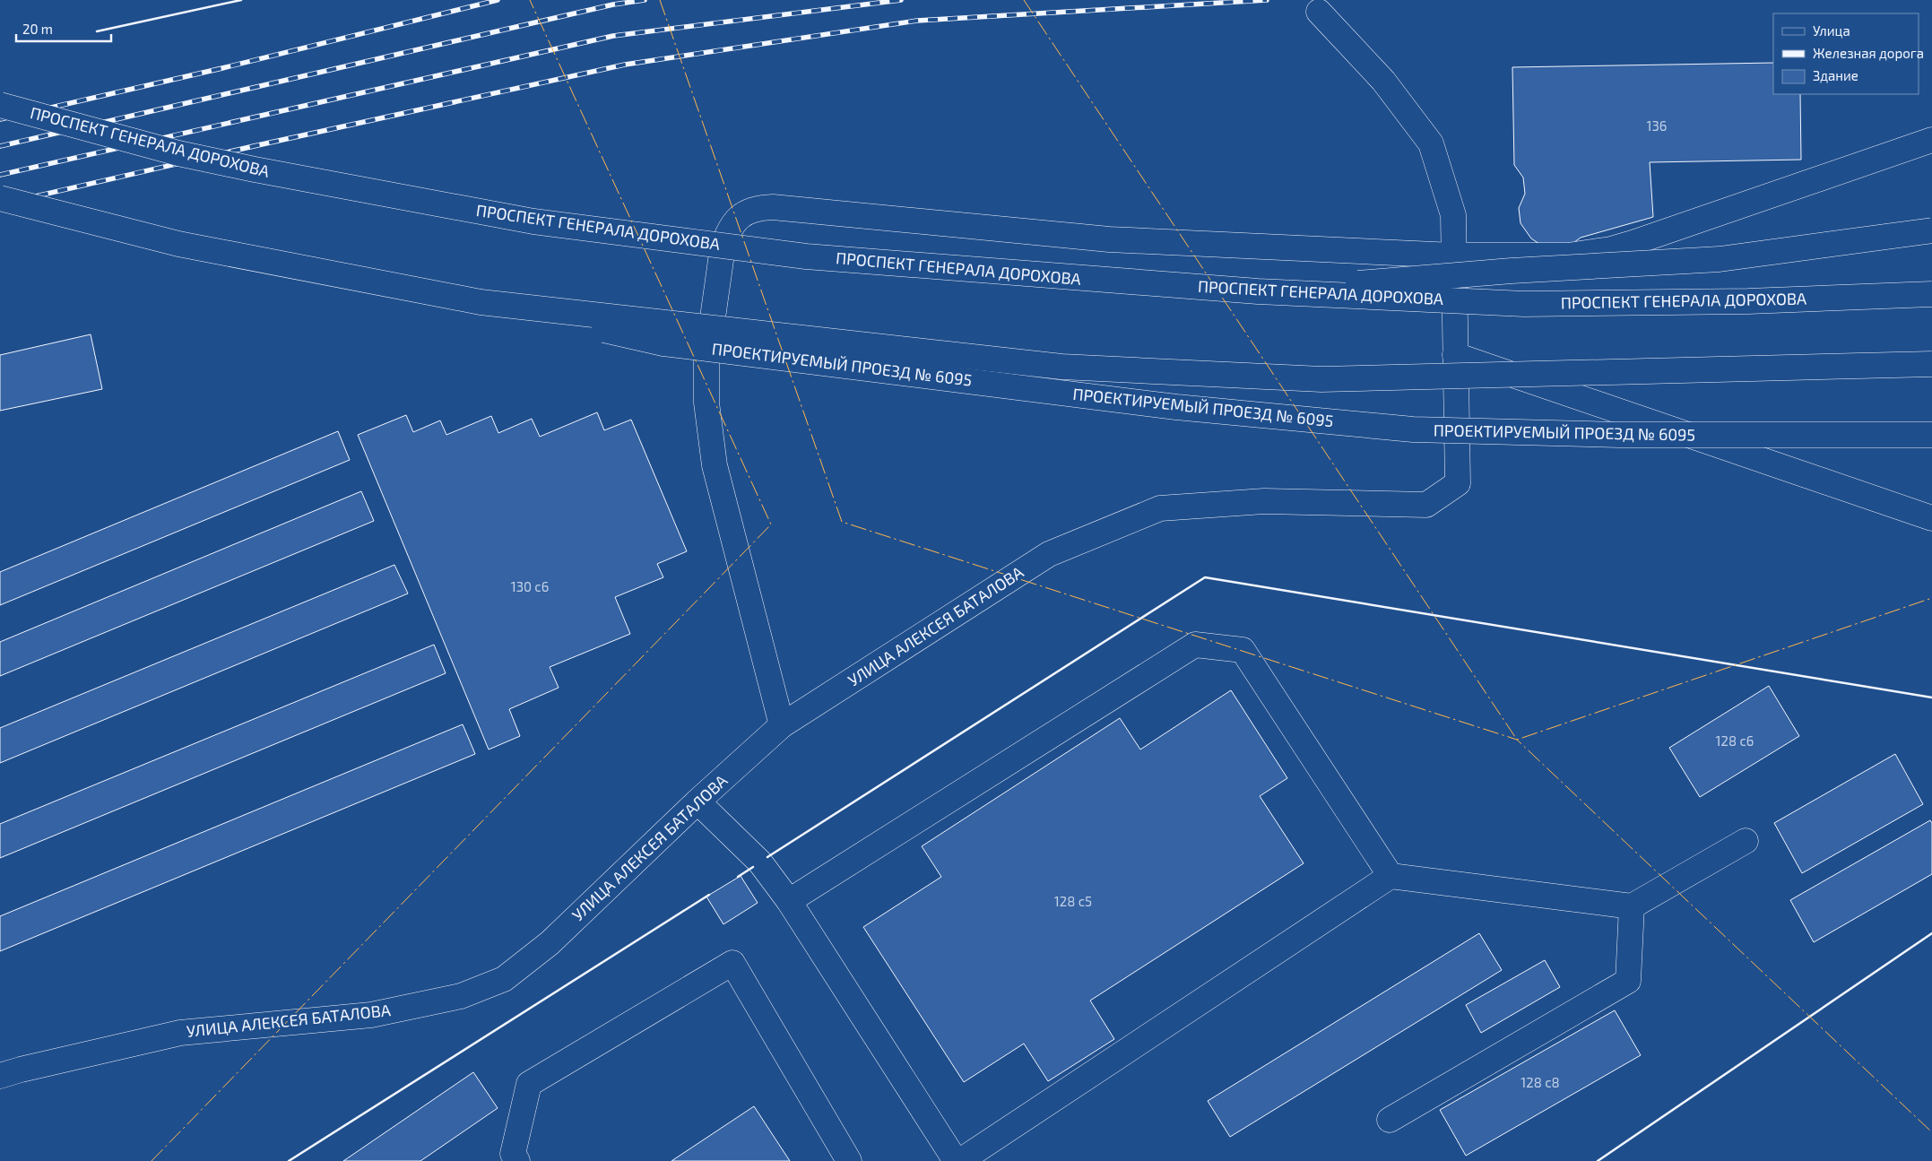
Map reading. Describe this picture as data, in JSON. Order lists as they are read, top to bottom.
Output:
{
  "streets": {
    "main road": ["ПРОСПЕКТ ГЕНЕРАЛА ДОРОХОВА", "ПРОЕКТИРУЕМЫЙ ПРОЕЗД № 6095", "УЛИЦА АЛЕКСЕЯ БАТАЛОВА"]
  },
  "house_numbers": [
    "136",
    "130 с6",
    "128 с6",
    "128 с5",
    "128 с8"
  ],
  "legend": ["Улица", "Железная дорога", "Здание"],
  "scale_bar": "20 m"
}
